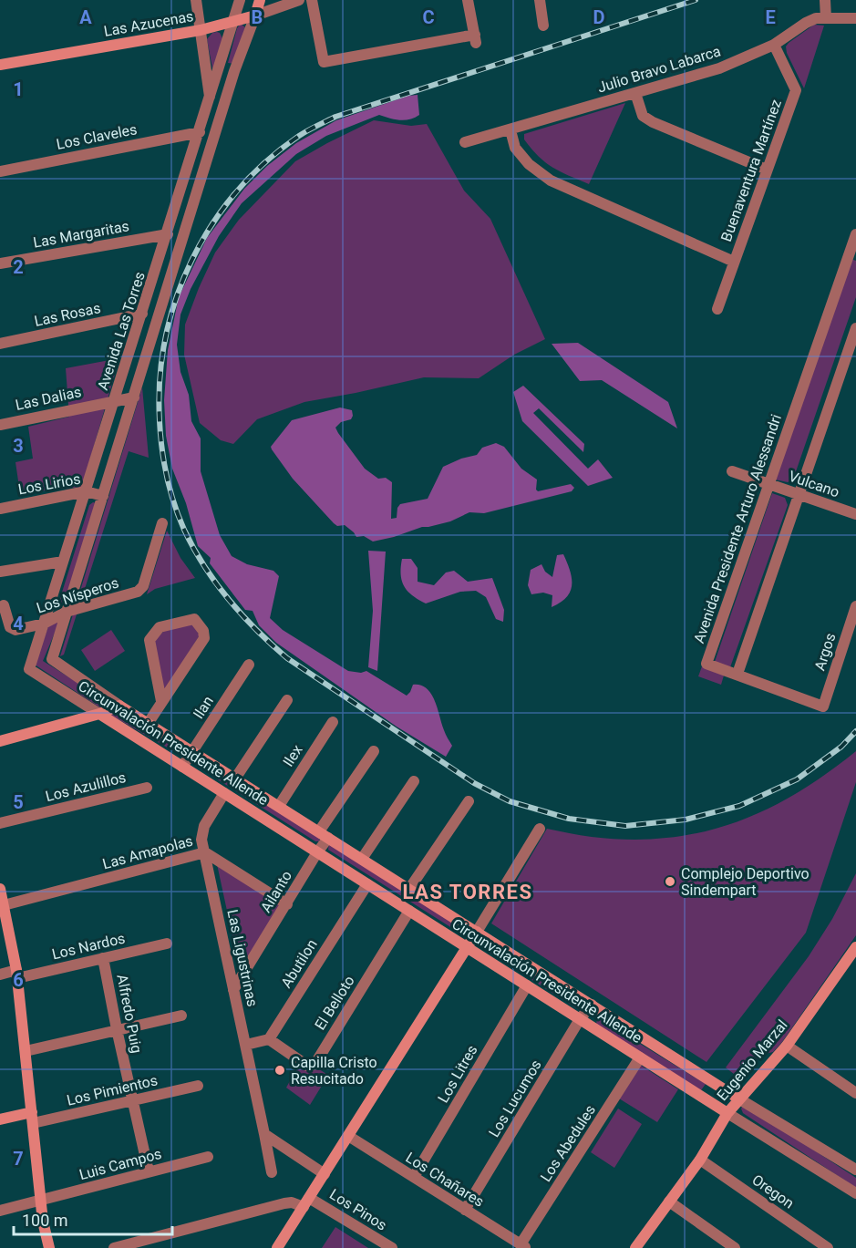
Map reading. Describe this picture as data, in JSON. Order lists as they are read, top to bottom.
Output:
{
  "streets": {
    "main road": [
      "Las Azucenas",
      "Avenida Las Torres",
      "Circunvalación Presidente Allende",
      "Eugenio Marzal",
      "Los Pimientos"
    ],
    "street": [
      "Julio Bravo Labarca",
      "Los Claveles",
      "Buenaventura Martínez",
      "Las Margaritas",
      "Las Rosas",
      "Las Dalias",
      "Los Lirios",
      "Vulcano",
      "Avenida Presidente Arturo Alessandri",
      "Los Nísperos",
      "Argos",
      "Ilan",
      "Ilex",
      "Los Azulillos",
      "Las Amapolas",
      "Ailanto",
      "Los Nardos",
      "Las Ligustrinas",
      "Abutilon",
      "El Belloto",
      "Alfredo Puig",
      "Los Litres",
      "Los Lucumos",
      "Los Abedules",
      "Luis Campos",
      "Los Chañares",
      "Oregon",
      "Los Pinos"
    ]
  },
  "crossings": [
    ["Las Azucenas", "Avenida Las Torres"],
    ["Julio Bravo Labarca", "Buenaventura Martínez"],
    ["Los Claveles", "Avenida Las Torres"],
    ["Las Margaritas", "Avenida Las Torres"],
    ["Las Rosas", "Avenida Las Torres"],
    ["Avenida Las Torres", "Las Dalias"],
    ["Avenida Las Torres", "Los Lirios"],
    ["Avenida Las Torres", "Los Nísperos"],
    ["Avenida Las Torres", "Circunvalación Presidente Allende"],
    ["Vulcano", "Avenida Presidente Arturo Alessandri"],
    ["Avenida Presidente Arturo Alessandri", "Argos"],
    ["Ilan", "Circunvalación Presidente Allende"],
    ["Circunvalación Presidente Allende", "Ilex"],
    ["Circunvalación Presidente Allende", "Ailanto"],
    ["Circunvalación Presidente Allende", "Las Ligustrinas"],
    ["Circunvalación Presidente Allende", "Abutilon"],
    ["Circunvalación Presidente Allende", "El Belloto"],
    ["Circunvalación Presidente Allende", "Eugenio Marzal"],
    ["Circunvalación Presidente Allende", "Los Litres"],
    ["Circunvalación Presidente Allende", "Los Lucumos"],
    ["Circunvalación Presidente Allende", "Los Abedules"],
    ["Las Amapolas", "Ailanto"],
    ["Las Amapolas", "Las Ligustrinas"],
    ["Ailanto", "Las Ligustrinas"],
    ["Los Nardos", "Alfredo Puig"],
    ["Abutilon", "El Belloto"],
    ["Alfredo Puig", "Los Pimientos"],
    ["Alfredo Puig", "Luis Campos"],
    ["Eugenio Marzal", "Oregon"],
    ["Los Litres", "Los Chañares"],
    ["Los Lucumos", "Los Chañares"],
    ["Los Abedules", "Los Chañares"]
  ],
  "districts": ["LAS TORRES"],
  "places": ["Complejo Deportivo Sindempart", "Capilla Cristo Resucitado"],
  "scale_bar": "100 m",
  "grid": {
    "columns": [
      "A",
      "B",
      "C",
      "D",
      "E"
    ],
    "rows": [
      "1",
      "2",
      "3",
      "4",
      "5",
      "6",
      "7"
    ]
  }
}
